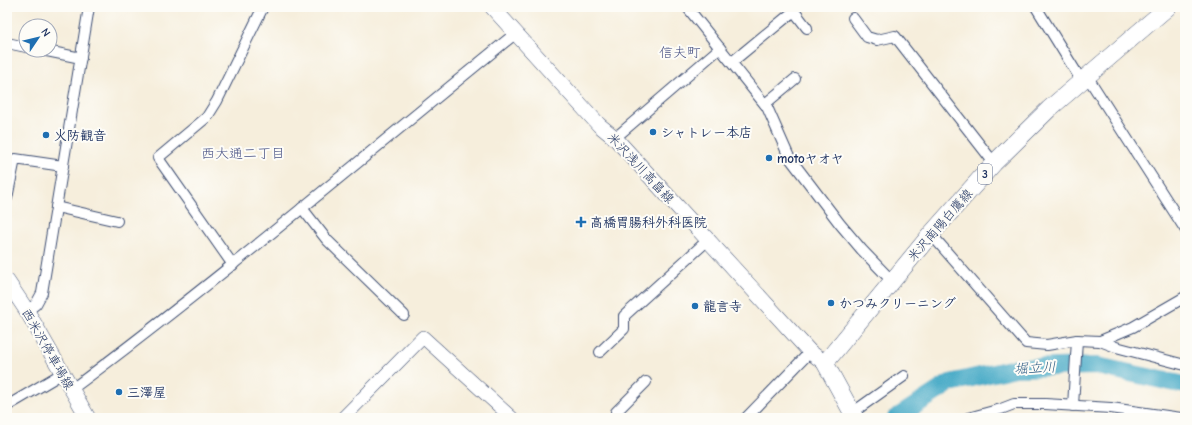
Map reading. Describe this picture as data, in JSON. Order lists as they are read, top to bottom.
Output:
{
  "streets": {
    "main road": [
      "米沢浅川高畠線",
      "3",
      "米沢南陽白鷹線",
      "西米沢停車場線"
    ]
  },
  "crossings": [
    ["米沢浅川高畠線", "米沢南陽白鷹線"]
  ],
  "districts": ["信夫町", "西大通二丁目"],
  "water": ["堀立川"],
  "places": {
    "other": [
      "シャトレー本店",
      "火防観音",
      "motoヤオヤ",
      "かつみクリーニング",
      "龍言寺",
      "三澤屋"
    ],
    "health": ["高橋胃腸科外科医院"]
  },
  "north": "top right"
}
